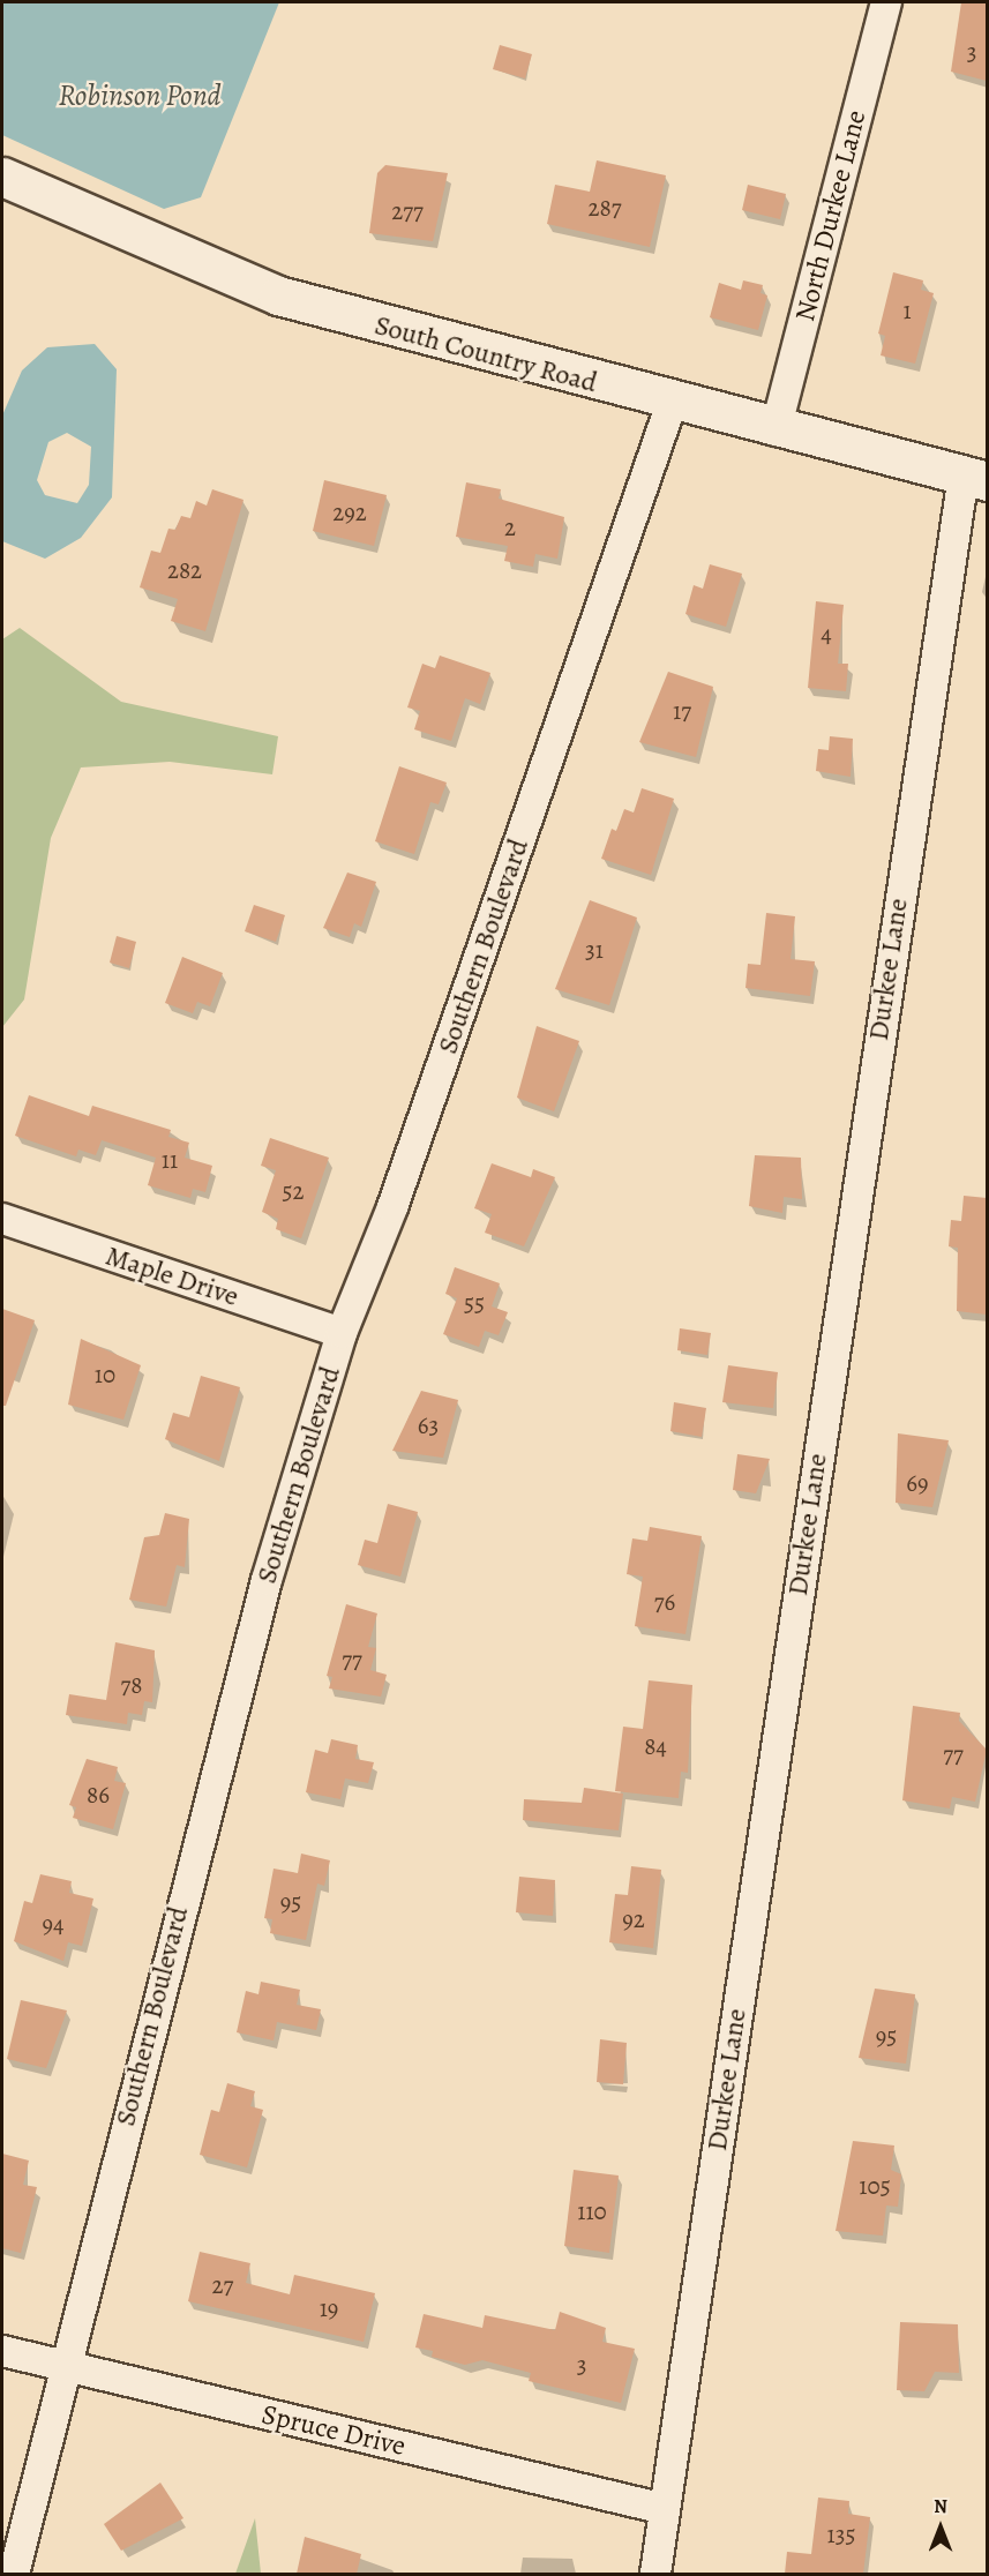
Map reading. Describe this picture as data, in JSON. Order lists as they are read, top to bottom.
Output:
{
  "streets": {
    "main road": ["South Country Road"],
    "street": [
      "North Durkee Lane",
      "Southern Boulevard",
      "Durkee Lane",
      "Maple Drive",
      "Spruce Drive"
    ]
  },
  "crossings": [
    ["North Durkee Lane", "South Country Road"],
    ["South Country Road", "Southern Boulevard"],
    ["South Country Road", "Durkee Lane"],
    ["Southern Boulevard", "Maple Drive"],
    ["Southern Boulevard", "Spruce Drive"],
    ["Durkee Lane", "Spruce Drive"]
  ],
  "water": ["Robinson Pond"],
  "house_numbers": [
    "3",
    "287",
    "277",
    "1",
    "292",
    "2",
    "282",
    "4",
    "17",
    "31",
    "11",
    "52",
    "55",
    "10",
    "63",
    "69",
    "76",
    "77",
    "78",
    "84",
    "77",
    "86",
    "95",
    "92",
    "94",
    "95",
    "105",
    "110",
    "27",
    "19",
    "3",
    "135"
  ],
  "north": "top"
}
